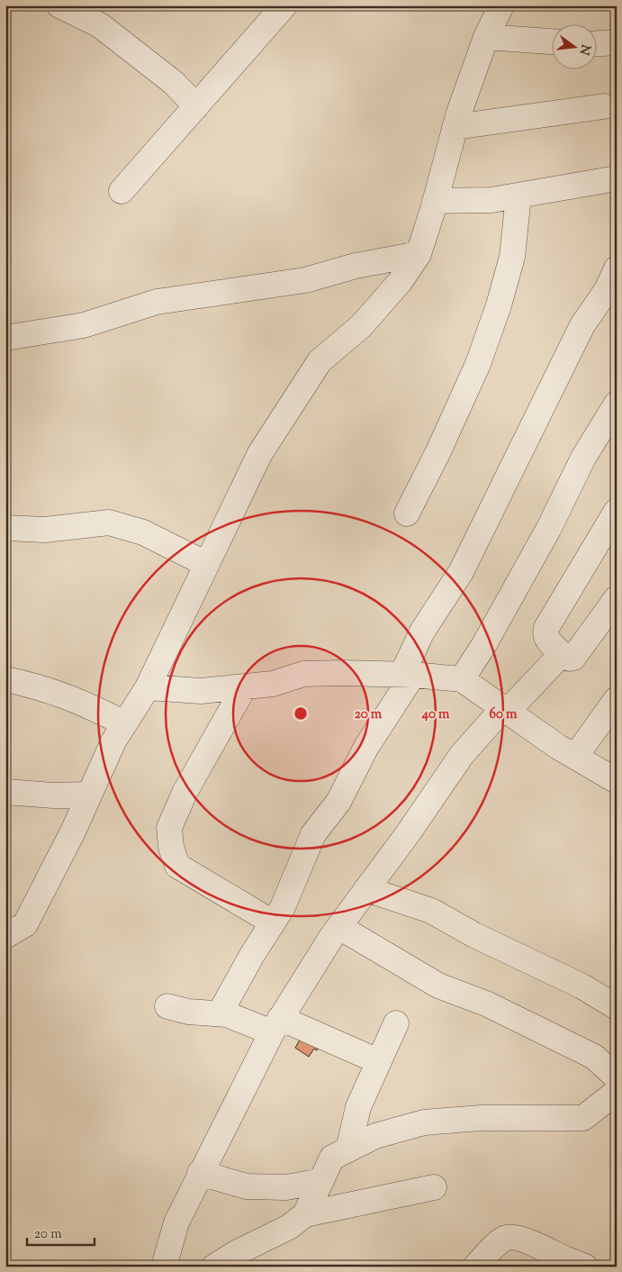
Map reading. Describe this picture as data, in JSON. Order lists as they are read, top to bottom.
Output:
{
  "scale_bar": "20 m",
  "north": "right",
  "rings": ["20 m", "40 m", "60 m"]
}
